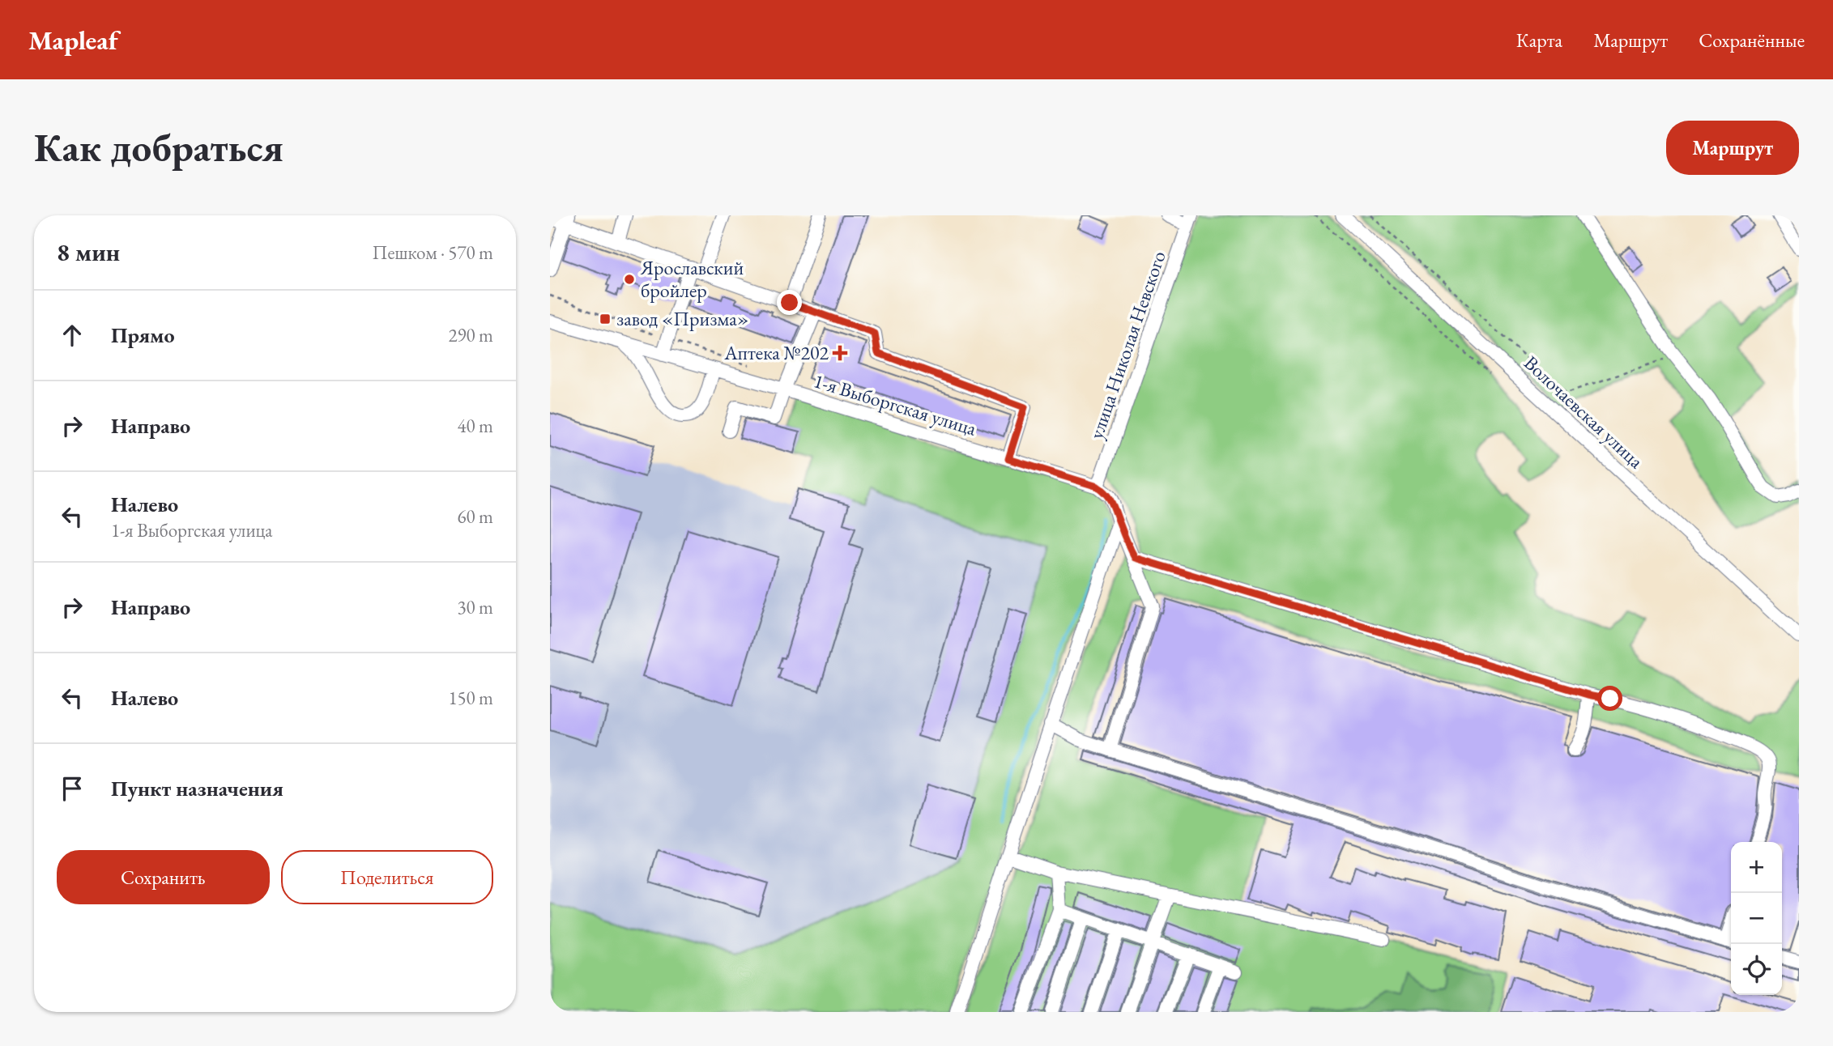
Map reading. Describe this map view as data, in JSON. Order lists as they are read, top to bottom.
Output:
{
  "streets": {
    "street": ["улица Николая Невского", "1-я Выборгская улица", "Волочаевская улица"]
  },
  "crossings": [
    ["улица Николая Невского", "1-я Выборгская улица"]
  ],
  "places": {
    "other": ["Ярославский бройлер"],
    "transit": ["завод «Призма»"],
    "health": ["Аптека №202"]
  },
  "page": {
    "header": "Mapleaf",
    "nav": ["Карта", "Маршрут", "Сохранённые"],
    "buttons": [
      "Маршрут",
      ["Сохранить", "Поделиться"]
    ],
    "title": "Как добраться",
    "heading": ["8 мин", "Пешком · 570 m"],
    "list": [
      ["Прямо", "290 m"],
      ["Направо", "40 m"],
      ["Налево", "1-я Выборгская улица", "60 m"],
      ["Направо", "30 m"],
      ["Налево", "150 m"],
      "Пункт назначения"
    ],
    "map_buttons": ["+", "−"]
  }
}
